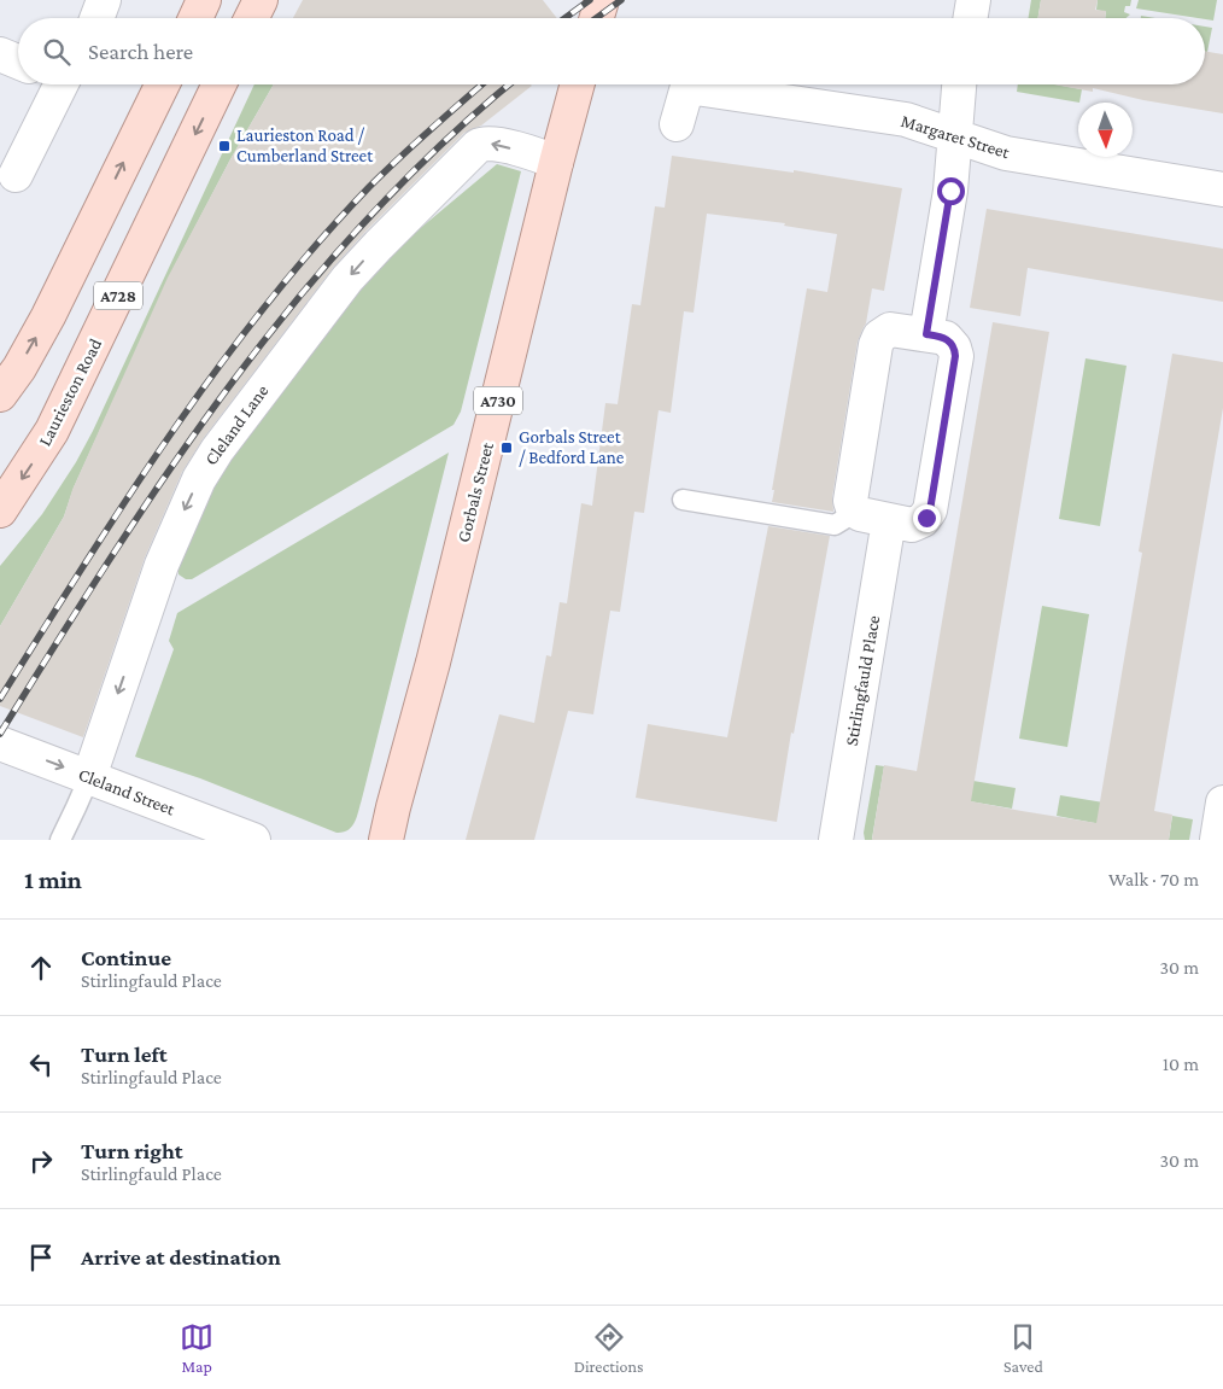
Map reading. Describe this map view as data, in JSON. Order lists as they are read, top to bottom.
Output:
{
  "streets": {
    "main road": [
      "A728",
      "Laurieston Road",
      "A730",
      "Gorbals Street"
    ],
    "street": [
      "Margaret Street",
      "Cleland Lane",
      "Stirlingfauld Place",
      "Cleland Street"
    ]
  },
  "crossings": [
    ["Cleland Lane", "Gorbals Street"],
    ["Cleland Lane", "Cleland Street"]
  ],
  "one_way": ["Cleland Lane", "Cleland Street"],
  "places": {
    "transit": ["Laurieston Road / Cumberland Street", "Gorbals Street / Bedford Lane"]
  },
  "north": "bottom",
  "page": {
    "search": "Search here",
    "heading": ["1 min", "Walk · 70 m"],
    "list": [
      ["Continue", "Stirlingfauld Place", "30 m"],
      ["Turn left", "Stirlingfauld Place", "10 m"],
      ["Turn right", "Stirlingfauld Place", "30 m"],
      "Arrive at destination"
    ],
    "nav": ["Map", "Directions", "Saved"]
  }
}
